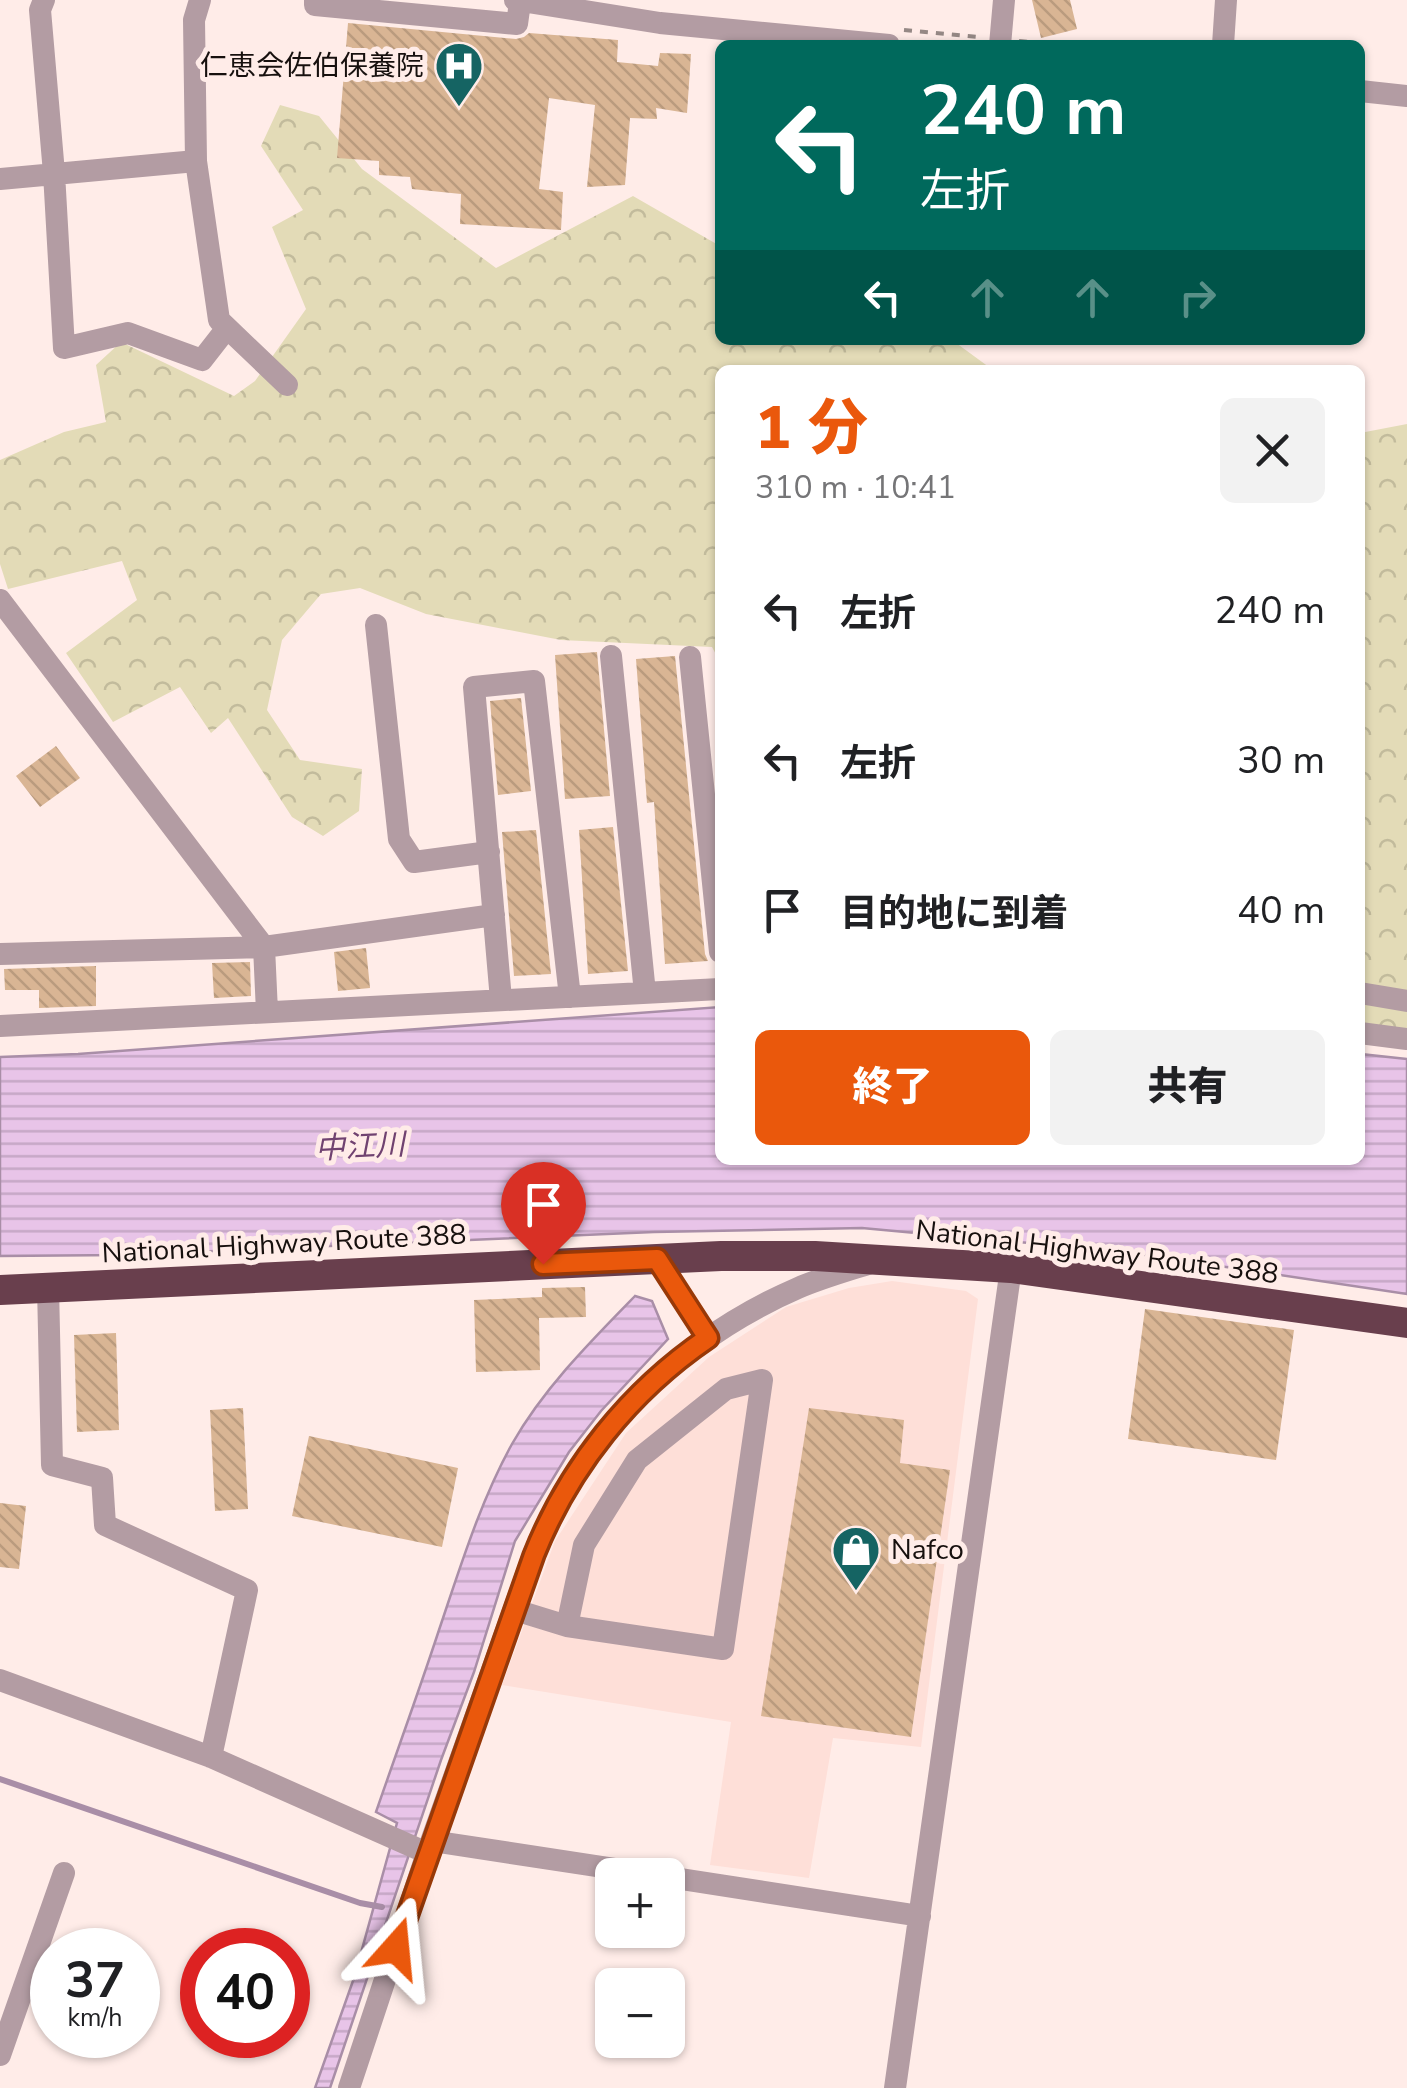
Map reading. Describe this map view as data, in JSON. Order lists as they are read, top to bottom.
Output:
{
  "streets": {
    "highway": ["National Highway Route 388"]
  },
  "water": ["中江川"],
  "places": {
    "hospital": ["仁恵会佐伯保養院"],
    "shop": ["Nafco"]
  },
  "page": {
    "turn": ["240 m", "左折"],
    "heading": ["1 分", "310 m · 10:41"],
    "list": [
      {
        "name": "左折",
        "value": "240 m"
      },
      {
        "name": "左折",
        "value": "30 m"
      },
      {
        "name": "目的地に到着",
        "value": "40 m"
      }
    ],
    "buttons": ["終了", "共有"],
    "map_buttons": ["+", "−"],
    "speed": "37 km/h",
    "limit": "40"
  }
}
